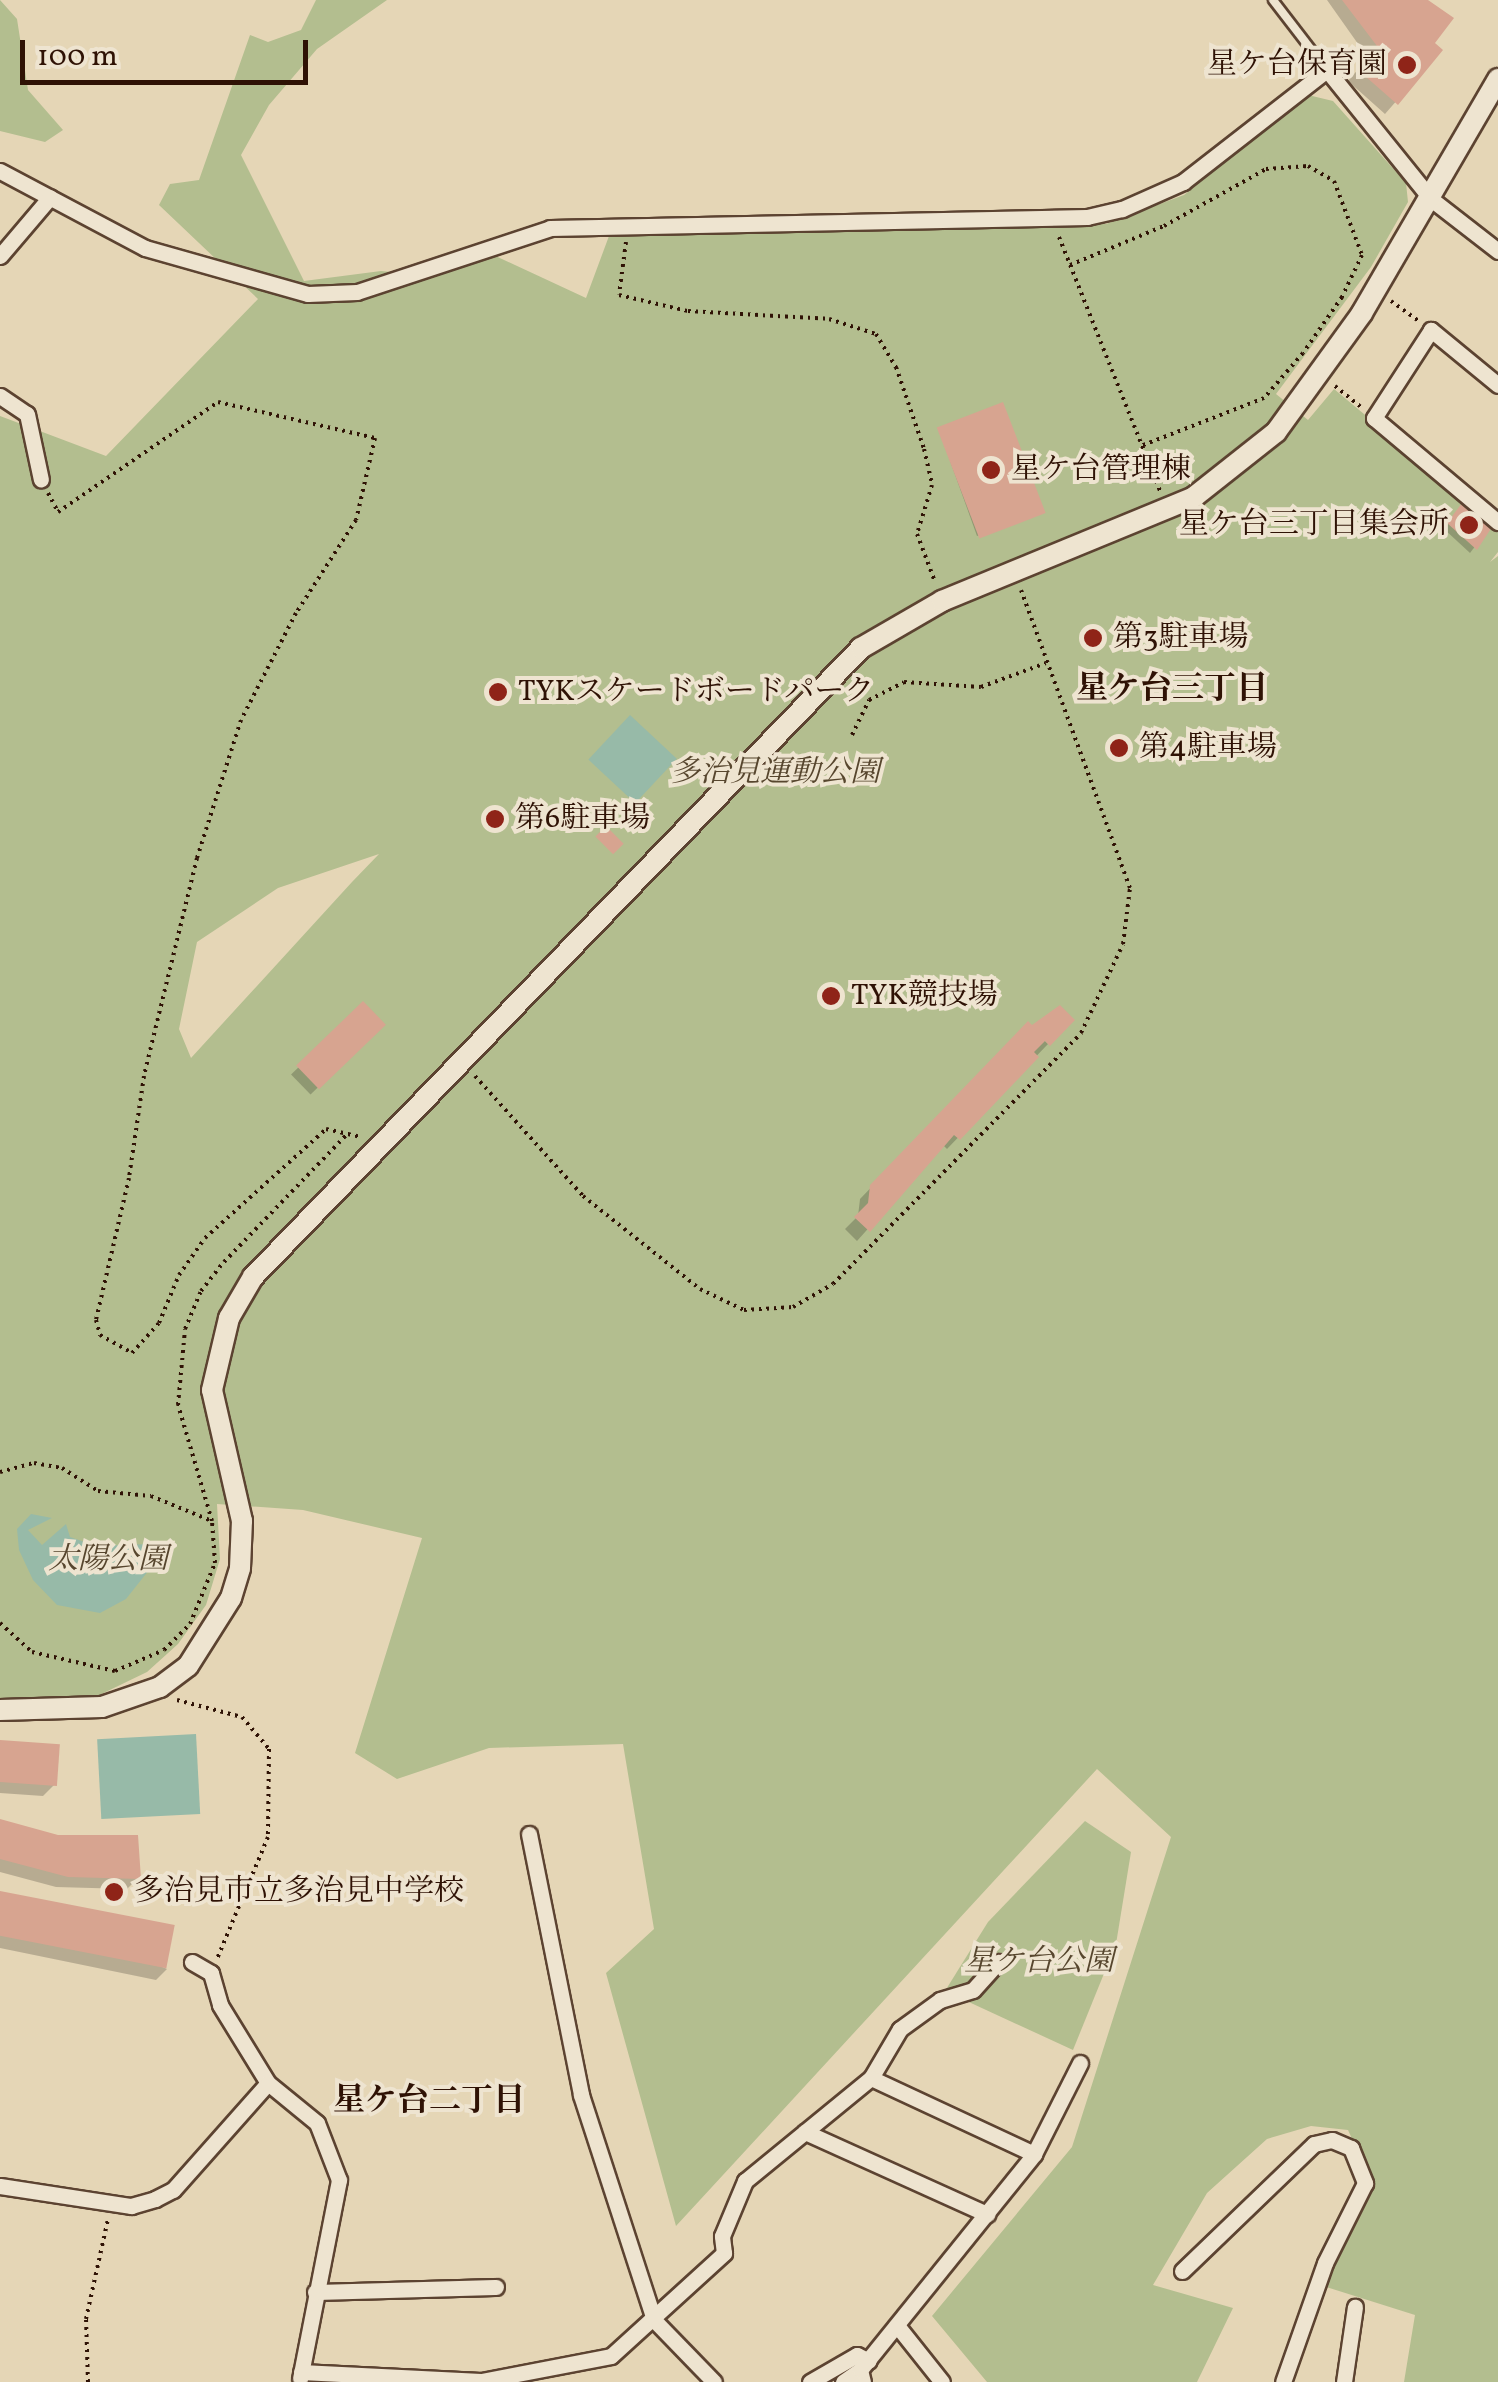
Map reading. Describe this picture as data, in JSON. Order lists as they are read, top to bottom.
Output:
{
  "districts": ["星ケ台三丁目", "星ケ台二丁目"],
  "parks": ["多治見運動公園", "太陽公園", "星ケ台公園"],
  "places": [
    "星ケ台保育園",
    "星ケ台管理棟",
    "星ケ台三丁目集会所",
    "第3駐車場",
    "TYKスケードボードパーク",
    "第4駐車場",
    "第6駐車場",
    "TYK競技場",
    "多治見市立多治見中学校"
  ],
  "scale_bar": "100 m"
}
